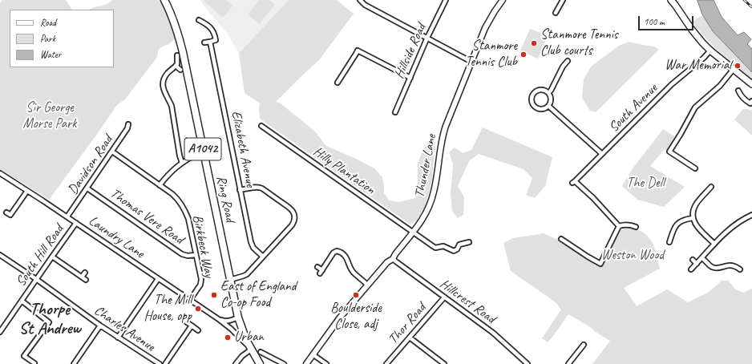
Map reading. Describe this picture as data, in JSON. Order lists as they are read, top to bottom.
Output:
{
  "streets": {
    "highway": ["A1042", "Ring Road"],
    "street": [
      "Hillside Road",
      "South Avenue",
      "Elizabeth Avenue",
      "Davidson Road",
      "Thunder Lane",
      "Hilly Plantation",
      "Thomas Vere Road",
      "Laundry Lane",
      "Birkbeck Way",
      "South Hill Road",
      "Hillcrest Road",
      "Thor Road",
      "Charles Avenue"
    ]
  },
  "crossings": [
    ["Davidson Road", "Thomas Vere Road"],
    ["Davidson Road", "Laundry Lane"],
    ["Davidson Road", "Birkbeck Way"],
    ["Thunder Lane", "Hilly Plantation"],
    ["Thunder Lane", "Hillcrest Road"],
    ["Ring Road", "Laundry Lane"],
    ["Thomas Vere Road", "Birkbeck Way"],
    ["Laundry Lane", "Birkbeck Way"],
    ["Laundry Lane", "South Hill Road"],
    ["South Hill Road", "Charles Avenue"],
    ["Hillcrest Road", "Thor Road"]
  ],
  "districts": ["Thorpe St Andrew"],
  "parks": ["Sir George Morse Park", "The Dell", "Weston Wood"],
  "places": [
    "Stanmore Tennis Club courts",
    "Stanmore Tennis Club",
    "War Memorial",
    "East of England Co-op Food",
    "Boulderside Close, adj",
    "The Mill House, opp",
    "Urban"
  ],
  "legend": ["Road", "Park", "Water"],
  "scale_bar": "100 m"
}
